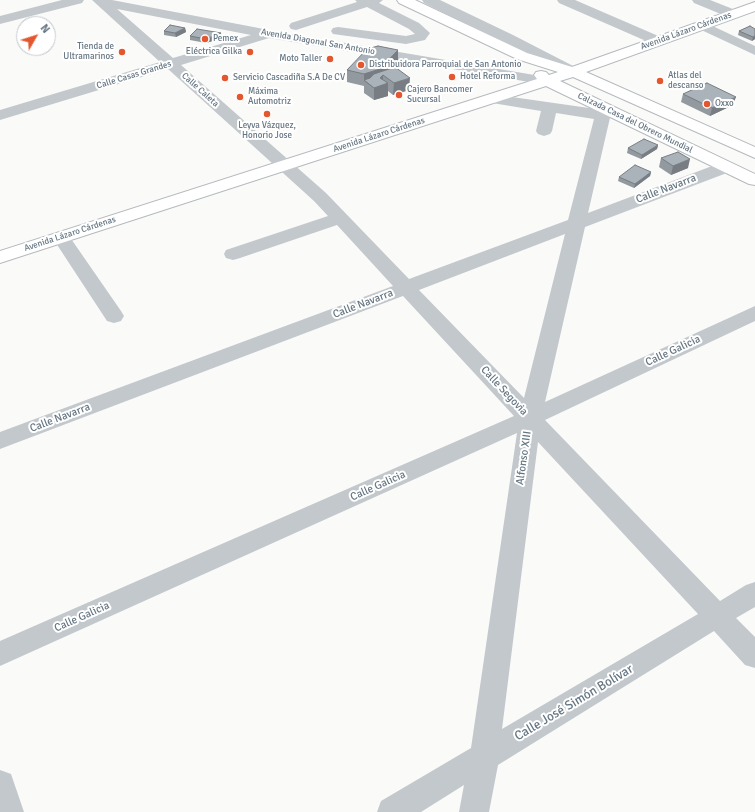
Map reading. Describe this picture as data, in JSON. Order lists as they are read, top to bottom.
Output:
{
  "streets": {
    "main road": ["Avenida Lázaro Cárdenas", "Calzada Casa del Obrero Mundial"],
    "street": [
      "Avenida Diagonal San Antonio",
      "Calle Casas Grandes",
      "Calle Caleta",
      "Calle Navarra",
      "Calle Galicia",
      "Calle Segovia",
      "Alfonso XIII",
      "Calle José Simón Bolívar"
    ]
  },
  "crossings": [
    ["Avenida Lázaro Cárdenas", "Avenida Diagonal San Antonio"],
    ["Avenida Lázaro Cárdenas", "Calle Caleta"],
    ["Avenida Lázaro Cárdenas", "Calzada Casa del Obrero Mundial"],
    ["Avenida Lázaro Cárdenas", "Calle Segovia"],
    ["Avenida Diagonal San Antonio", "Calle Casas Grandes"],
    ["Avenida Diagonal San Antonio", "Calle Caleta"],
    ["Avenida Diagonal San Antonio", "Calzada Casa del Obrero Mundial"],
    ["Calle Casas Grandes", "Calle Caleta"],
    ["Calle Caleta", "Calle Segovia"],
    ["Calzada Casa del Obrero Mundial", "Calle Navarra"],
    ["Calzada Casa del Obrero Mundial", "Alfonso XIII"],
    ["Calle Navarra", "Calle Segovia"],
    ["Calle Navarra", "Alfonso XIII"],
    ["Calle Galicia", "Calle Segovia"],
    ["Calle Galicia", "Alfonso XIII"],
    ["Calle Segovia", "Alfonso XIII"],
    ["Calle Segovia", "Calle José Simón Bolívar"],
    ["Alfonso XIII", "Calle José Simón Bolívar"]
  ],
  "places": [
    "Pemex",
    "Tienda de Ultramarinos",
    "Eléctrica Gilka",
    "Moto Taller",
    "Distribuidora Parroquial de San Antonio",
    "Hotel Reforma",
    "Servicio Cascadiña S.A De CV",
    "Atlas del descanso",
    "Cajero Bancomer Sucursal",
    "Máxima Automotriz",
    "Oxxo",
    "Leyva Vázquez, Honorio Jose"
  ],
  "north": "top right"
}
